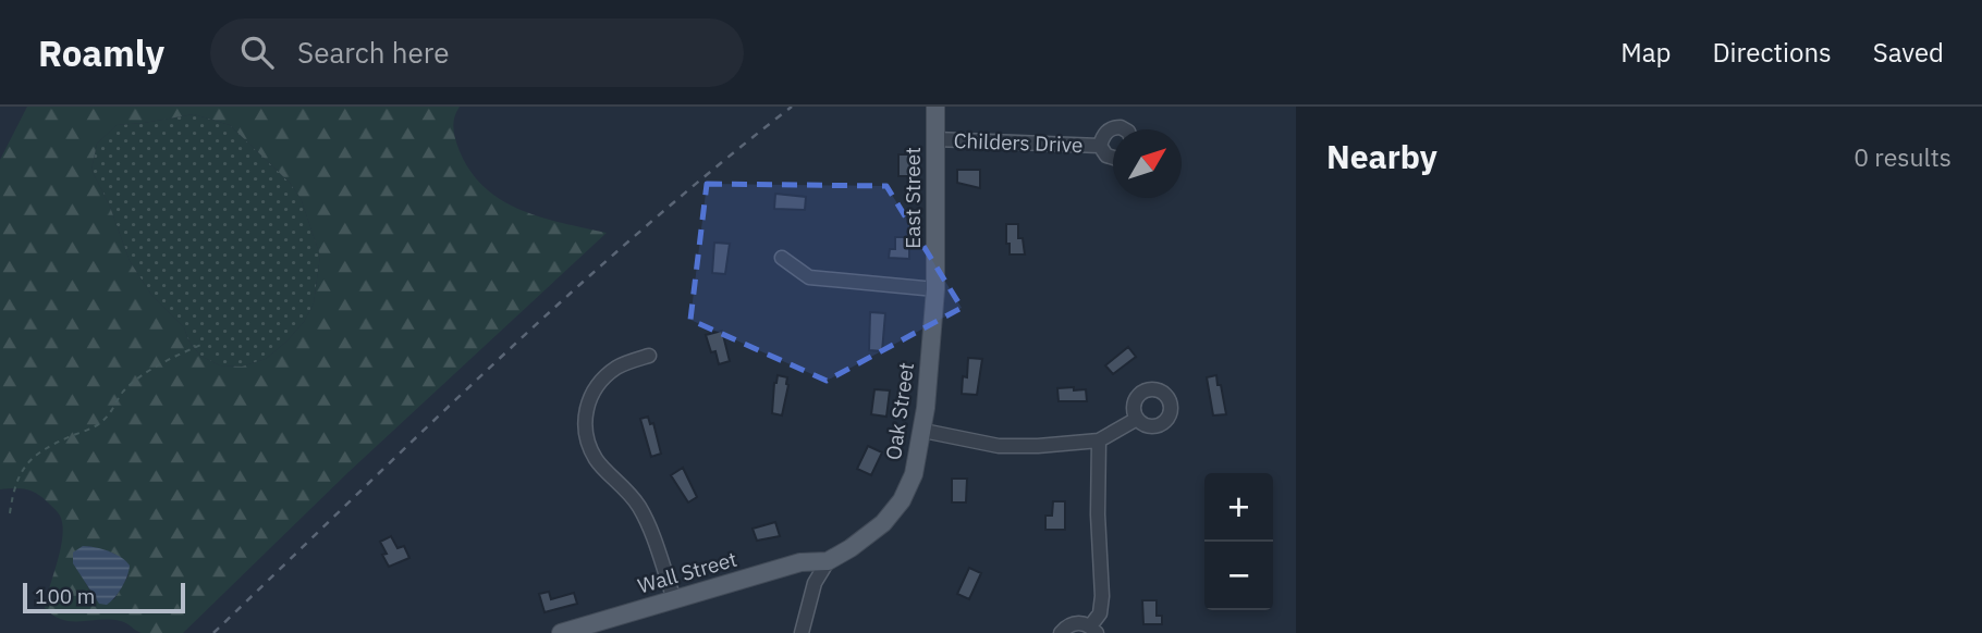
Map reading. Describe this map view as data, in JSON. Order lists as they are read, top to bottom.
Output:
{
  "streets": {
    "main road": ["East Street", "Oak Street", "Wall Street"],
    "street": ["Childers Drive"]
  },
  "crossings": [
    ["Childers Drive", "East Street"],
    ["East Street", "Oak Street"],
    ["Oak Street", "Wall Street"]
  ],
  "scale_bar": "100 m",
  "north": "top right",
  "page": {
    "header": "Roamly",
    "search": "Search here",
    "nav": ["Map", "Directions", "Saved"],
    "heading": ["Nearby", "0 results"],
    "map_buttons": ["+", "−"],
    "scale": "100 m"
  }
}
